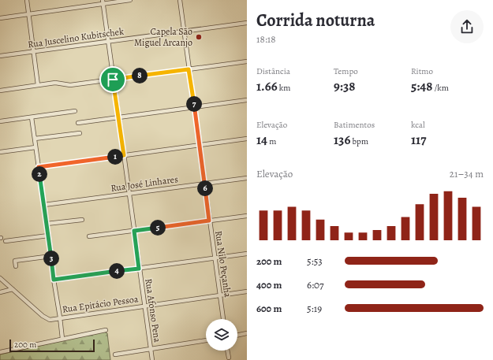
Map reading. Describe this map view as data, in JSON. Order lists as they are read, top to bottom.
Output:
{
  "streets": {
    "street": [
      "Rua Juscelino Kubitschek",
      "Rua José Linhares",
      "Rua Nilo Peçanha",
      "Rua Epitácio Pessoa",
      "Rua Afonso Pena"
    ]
  },
  "crossings": [
    ["Rua Juscelino Kubitschek", "Rua Nilo Peçanha"],
    ["Rua Juscelino Kubitschek", "Rua Afonso Pena"],
    ["Rua José Linhares", "Rua Nilo Peçanha"],
    ["Rua José Linhares", "Rua Afonso Pena"],
    ["Rua Nilo Peçanha", "Rua Epitácio Pessoa"],
    ["Rua Epitácio Pessoa", "Rua Afonso Pena"]
  ],
  "places": ["Capela São Miguel Arcanjo"],
  "scale_bar": "200 m",
  "page": {
    "heading": ["Corrida noturna", "18:18"],
    "stats": [
      ["Distância", "1.66 km"],
      ["Tempo", "9:38"],
      ["Ritmo", "5:48 /km"],
      ["Elevação", "14 m"],
      ["Batimentos", "136 bpm"],
      ["kcal", "117"]
    ],
    "pins": [
      "8",
      "7",
      "1",
      "2",
      "6",
      "5",
      "3",
      "4"
    ],
    "chart": ["Elevação", "21–34 m"],
    "list": [
      {
        "name": "200 m",
        "note": "5:53"
      },
      {
        "name": "400 m",
        "note": "6:07"
      },
      {
        "name": "600 m",
        "note": "5:19"
      }
    ],
    "scale": "200 m"
  }
}
